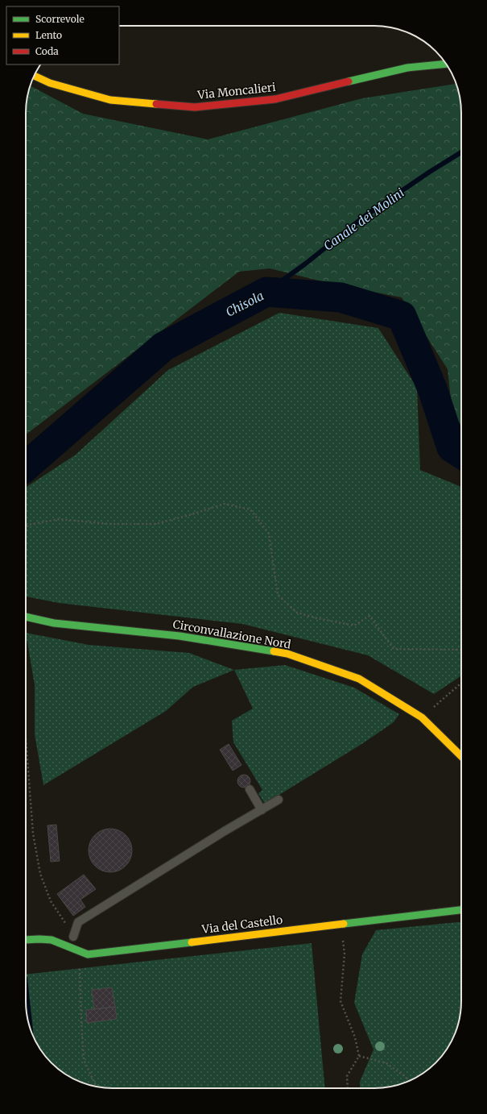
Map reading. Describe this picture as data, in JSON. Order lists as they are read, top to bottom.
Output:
{
  "streets": {
    "street": ["Via Moncalieri", "Circonvallazione Nord", "Via del Castello"]
  },
  "water": ["Canale dei Molini", "Chisola"],
  "legend": ["Scorrevole", "Lento", "Coda"]
}
